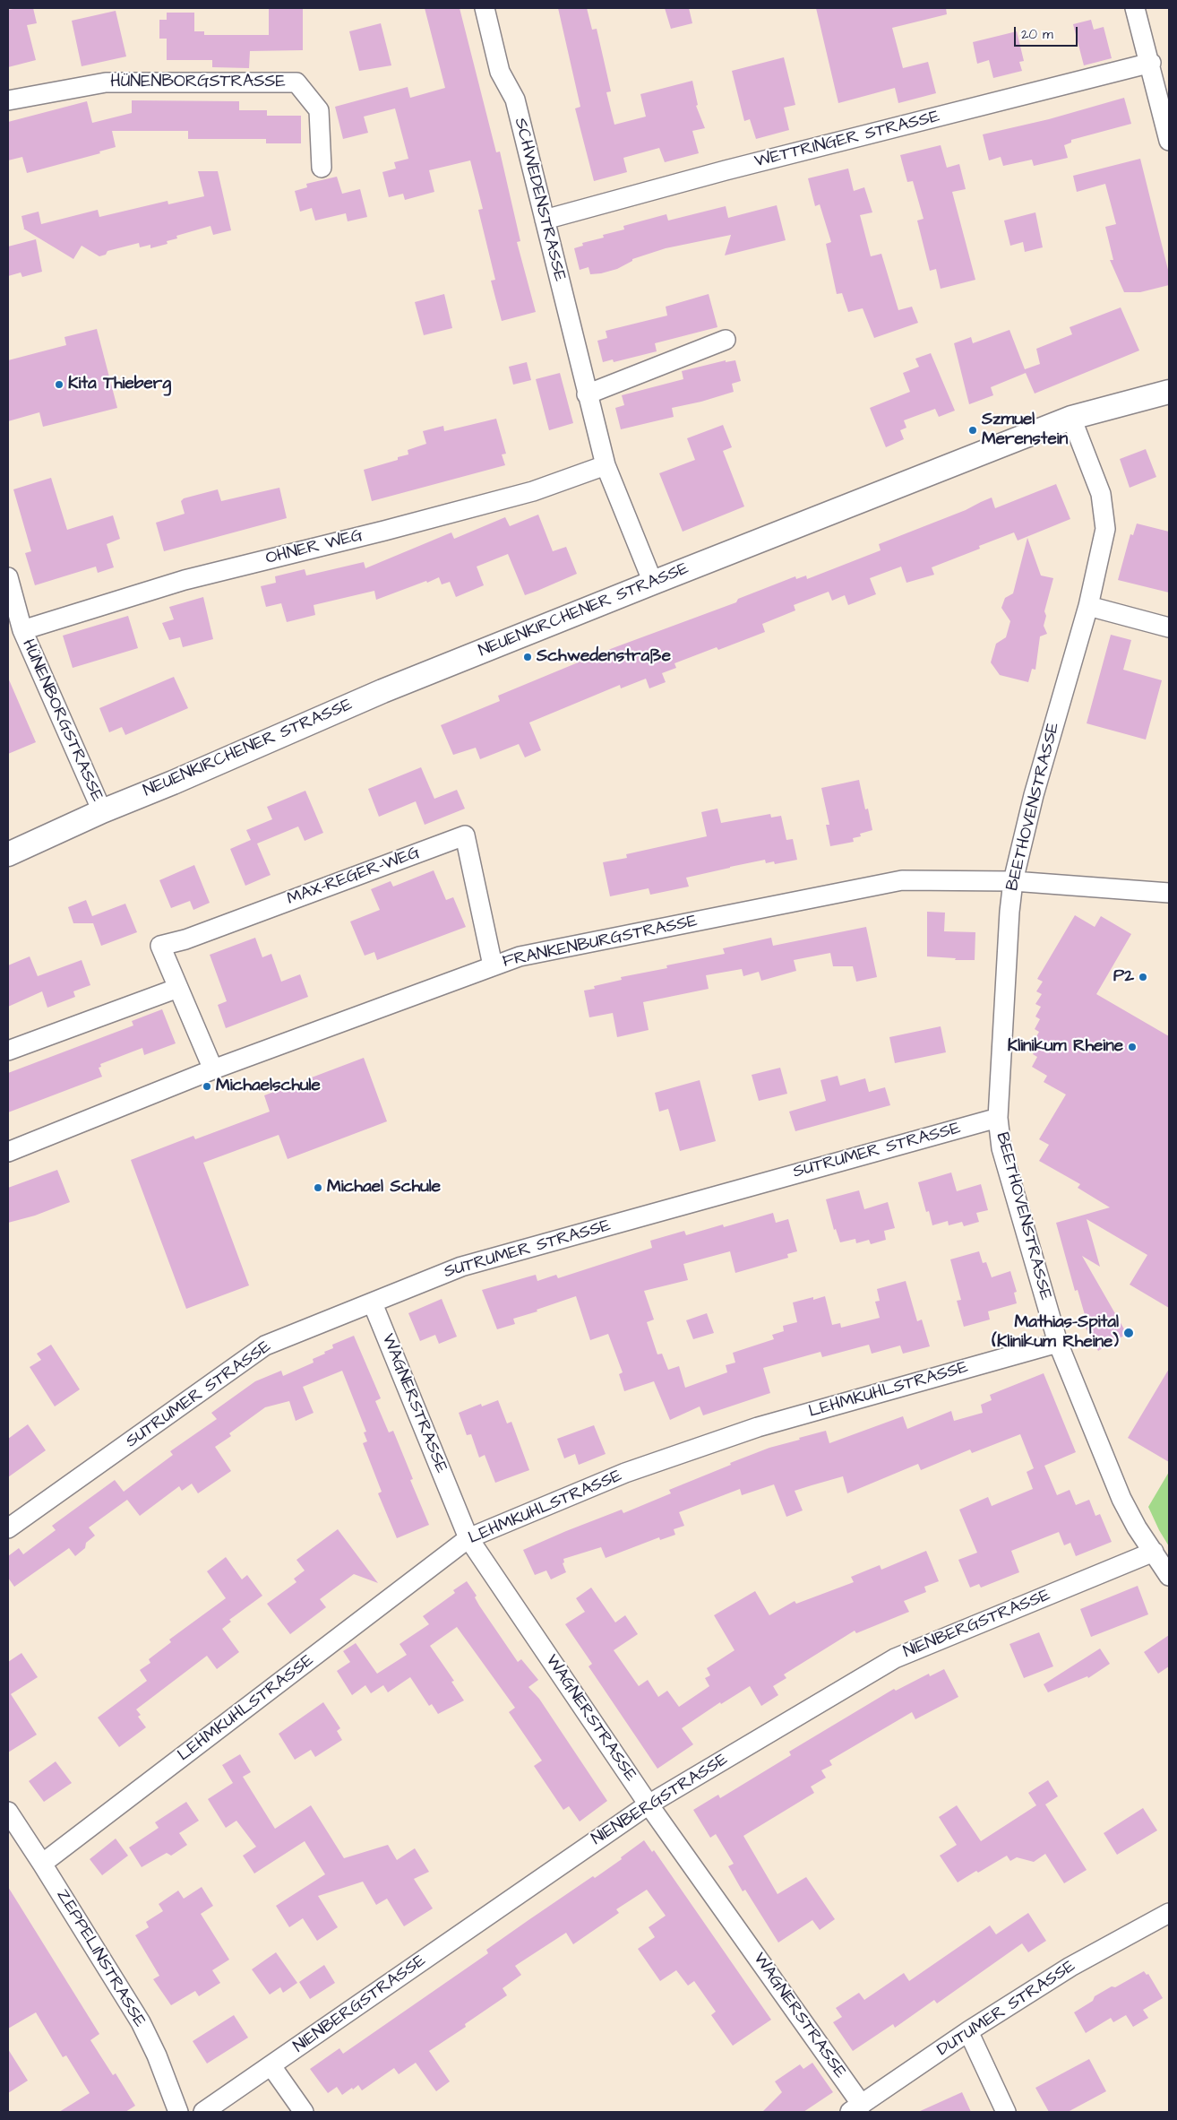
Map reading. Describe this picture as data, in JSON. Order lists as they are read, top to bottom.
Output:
{
  "streets": {
    "street": [
      "HÜNENBORGSTRASSE",
      "WETTRINGER STRASSE",
      "SCHWEDENSTRASSE",
      "OHNER WEG",
      "NEUENKIRCHENER STRASSE",
      "BEETHOVENSTRASSE",
      "MAX-REGER-WEG",
      "FRANKENBURGSTRASSE",
      "SUTRUMER STRASSE",
      "LEHMKUHLSTRASSE",
      "WAGNERSTRASSE",
      "NIENBERGSTRASSE",
      "ZEPPELINSTRASSE",
      "DUTUMER STRASSE"
    ]
  },
  "crossings": [
    ["HÜNENBORGSTRASSE", "OHNER WEG"],
    ["HÜNENBORGSTRASSE", "NEUENKIRCHENER STRASSE"],
    ["WETTRINGER STRASSE", "SCHWEDENSTRASSE"],
    ["SCHWEDENSTRASSE", "OHNER WEG"],
    ["SCHWEDENSTRASSE", "NEUENKIRCHENER STRASSE"],
    ["NEUENKIRCHENER STRASSE", "BEETHOVENSTRASSE"],
    ["BEETHOVENSTRASSE", "FRANKENBURGSTRASSE"],
    ["BEETHOVENSTRASSE", "SUTRUMER STRASSE"],
    ["BEETHOVENSTRASSE", "LEHMKUHLSTRASSE"],
    ["BEETHOVENSTRASSE", "NIENBERGSTRASSE"],
    ["MAX-REGER-WEG", "FRANKENBURGSTRASSE"],
    ["SUTRUMER STRASSE", "WAGNERSTRASSE"],
    ["LEHMKUHLSTRASSE", "WAGNERSTRASSE"],
    ["LEHMKUHLSTRASSE", "ZEPPELINSTRASSE"],
    ["WAGNERSTRASSE", "NIENBERGSTRASSE"],
    ["WAGNERSTRASSE", "DUTUMER STRASSE"]
  ],
  "places": [
    "Kita Thieberg",
    "Szmuel Merenstein",
    "Schwedenstraße",
    "P2",
    "Klinikum Rheine",
    "Michaelschule",
    "Michael Schule",
    "Mathias-Spital (Klinikum Rheine)"
  ],
  "scale_bar": "20 m"
}
